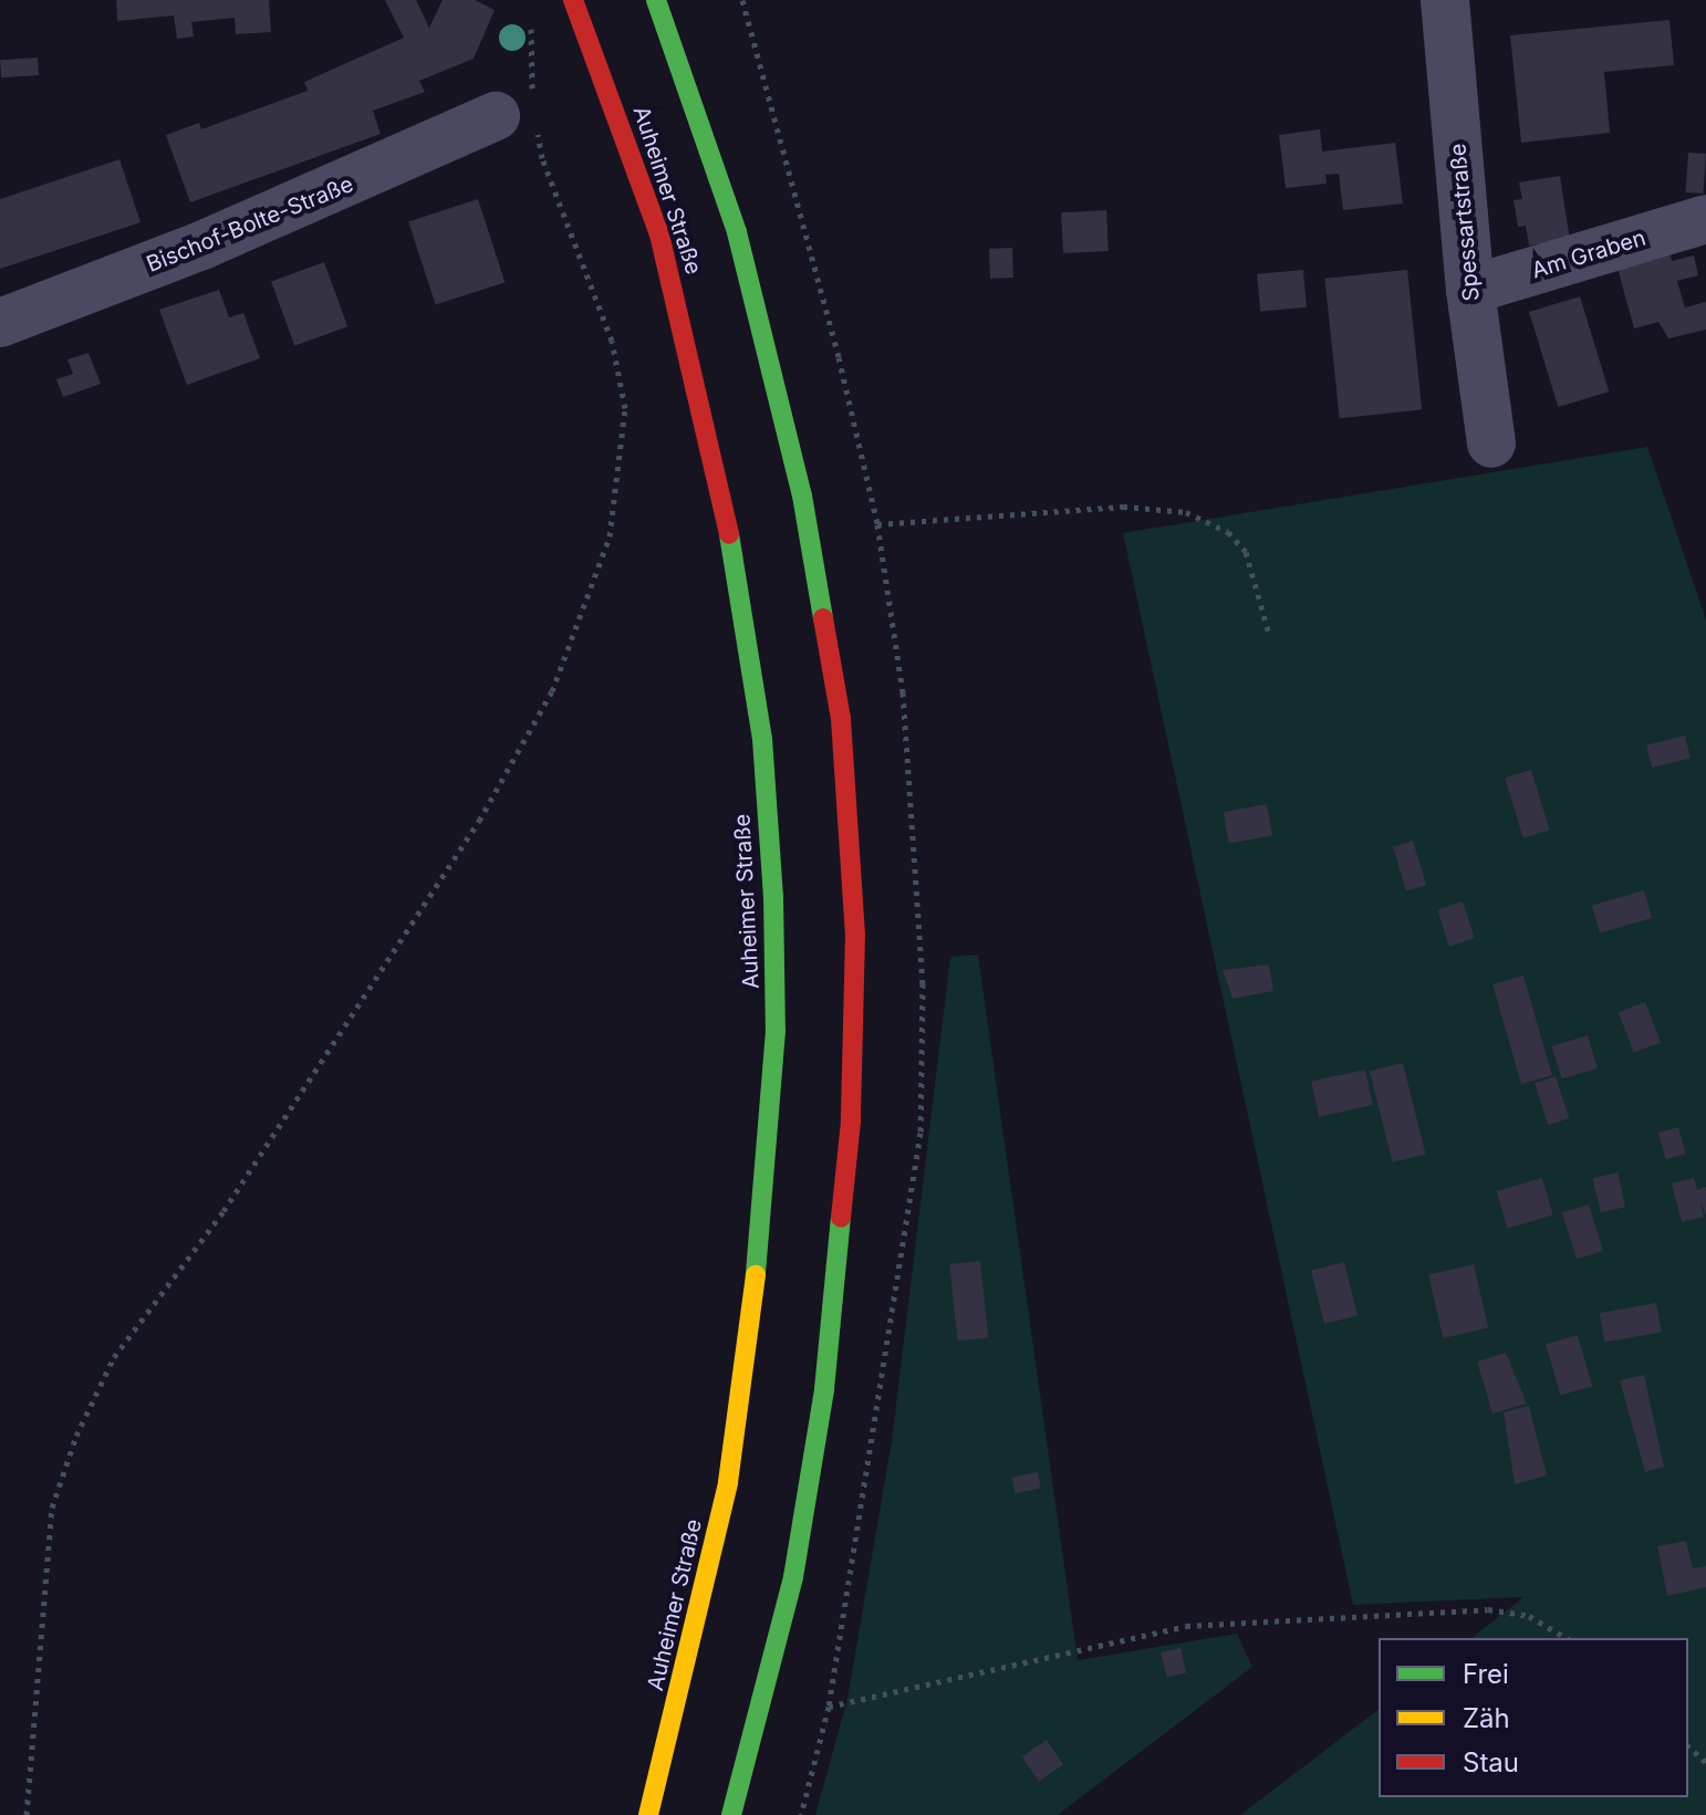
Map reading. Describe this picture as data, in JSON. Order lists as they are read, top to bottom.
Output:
{
  "streets": {
    "main road": ["Auheimer Straße"],
    "street": ["Spessartstraße", "Bischof-Bolte-Straße", "Am Graben"]
  },
  "crossings": [
    ["Spessartstraße", "Am Graben"]
  ],
  "legend": ["Frei", "Zäh", "Stau"]
}
